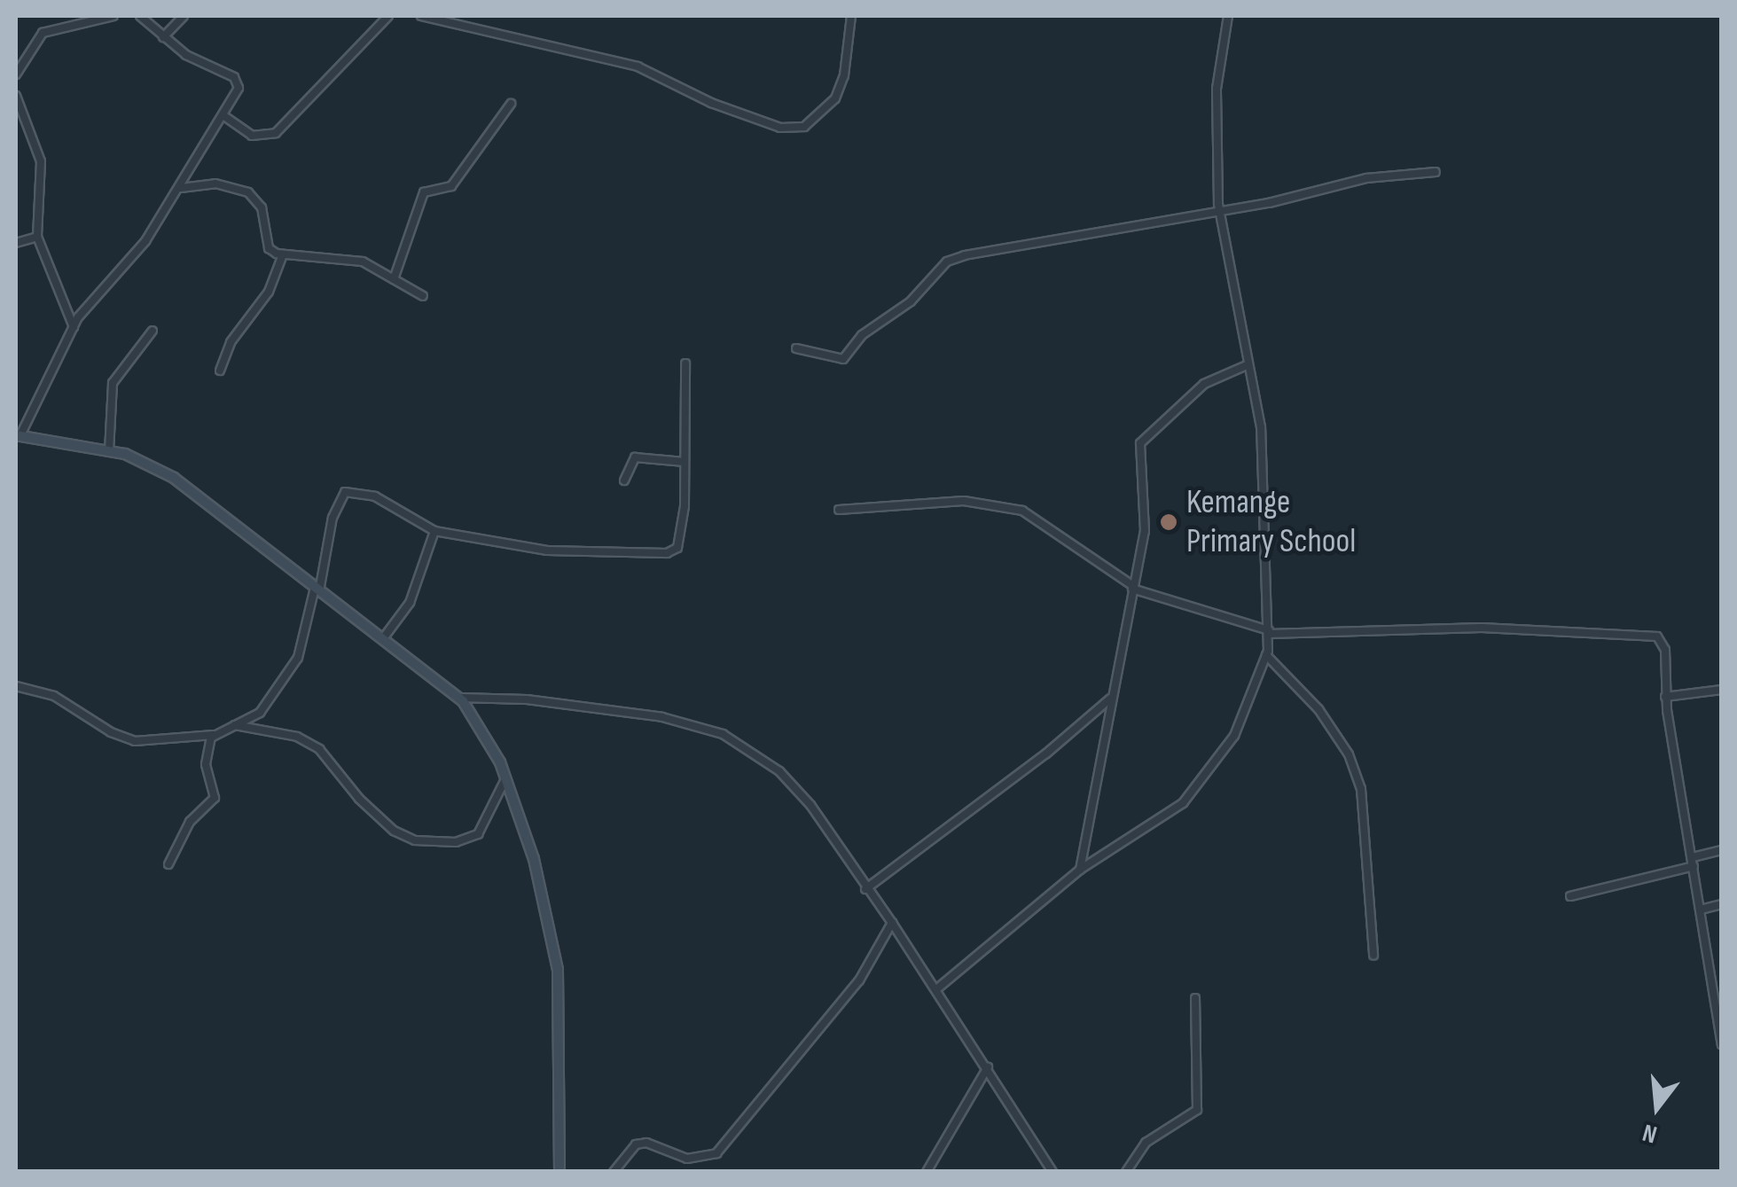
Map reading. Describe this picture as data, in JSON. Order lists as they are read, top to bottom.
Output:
{
  "places": ["Kemange Primary School"],
  "north": "bottom"
}
